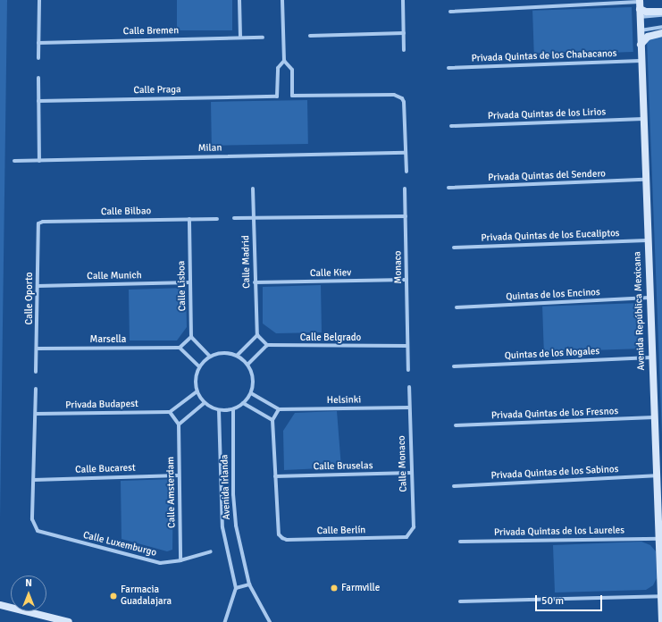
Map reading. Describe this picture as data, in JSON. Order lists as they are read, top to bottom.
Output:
{
  "streets": {
    "main road": ["Avenida República Mexicana"],
    "street": [
      "Calle Bremen",
      "Privada Quintas de los Chabacanos",
      "Calle Praga",
      "Privada Quintas de los Lirios",
      "Milan",
      "Privada Quintas del Sendero",
      "Calle Bilbao",
      "Privada Quintas de los Eucaliptos",
      "Calle Madrid",
      "Monaco",
      "Calle Kiev",
      "Calle Munich",
      "Calle Lisboa",
      "Quintas de los Encinos",
      "Calle Oporto",
      "Calle Belgrado",
      "Marsella",
      "Quintas de los Nogales",
      "Helsinki",
      "Privada Budapest",
      "Privada Quintas de los Fresnos",
      "Calle Monaco",
      "Calle Bruselas",
      "Calle Bucarest",
      "Privada Quintas de los Sabinos",
      "Avenida Irlanda",
      "Calle Amsterdam",
      "Calle Berlín",
      "Privada Quintas de los Laureles",
      "Calle Luxemburgo"
    ]
  },
  "crossings": [
    ["Privada Quintas de los Chabacanos", "Avenida República Mexicana"],
    ["Privada Quintas de los Lirios", "Avenida República Mexicana"],
    ["Privada Quintas del Sendero", "Avenida República Mexicana"],
    ["Calle Bilbao", "Calle Lisboa"],
    ["Calle Bilbao", "Calle Oporto"],
    ["Privada Quintas de los Eucaliptos", "Avenida República Mexicana"],
    ["Calle Madrid", "Calle Kiev"],
    ["Monaco", "Calle Kiev"],
    ["Monaco", "Calle Belgrado"],
    ["Calle Munich", "Calle Lisboa"],
    ["Calle Munich", "Calle Oporto"],
    ["Quintas de los Encinos", "Avenida República Mexicana"],
    ["Calle Oporto", "Marsella"],
    ["Avenida República Mexicana", "Quintas de los Nogales"],
    ["Avenida República Mexicana", "Privada Quintas de los Fresnos"],
    ["Avenida República Mexicana", "Privada Quintas de los Sabinos"],
    ["Avenida República Mexicana", "Privada Quintas de los Laureles"],
    ["Helsinki", "Calle Monaco"],
    ["Calle Monaco", "Calle Bruselas"],
    ["Calle Monaco", "Calle Berlín"],
    ["Calle Bruselas", "Calle Berlín"],
    ["Calle Bucarest", "Calle Amsterdam"],
    ["Calle Bucarest", "Calle Luxemburgo"],
    ["Calle Amsterdam", "Calle Luxemburgo"]
  ],
  "places": ["Farmville", "Farmacia Guadalajara"],
  "scale_bar": "50 m",
  "north": "top"
}
